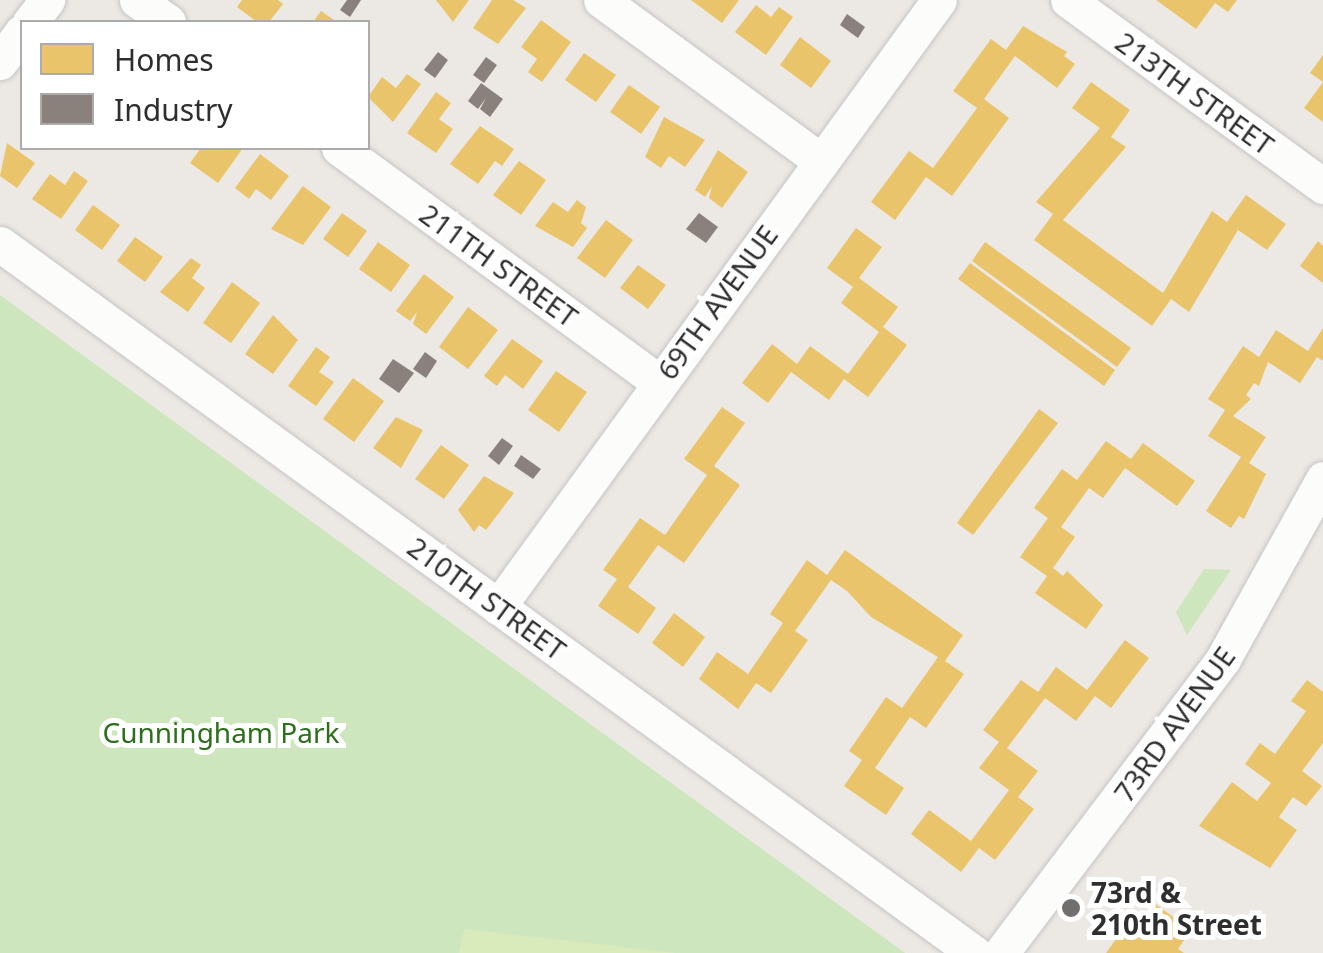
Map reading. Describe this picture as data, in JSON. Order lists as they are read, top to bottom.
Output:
{
  "streets": {
    "street": [
      "213TH STREET",
      "211TH STREET",
      "69TH AVENUE",
      "210TH STREET",
      "73RD AVENUE"
    ]
  },
  "crossings": [
    ["211TH STREET", "69TH AVENUE"],
    ["69TH AVENUE", "210TH STREET"]
  ],
  "parks": ["Cunningham Park"],
  "places": ["73rd & 210th Street"],
  "legend": ["Homes", "Industry"]
}
